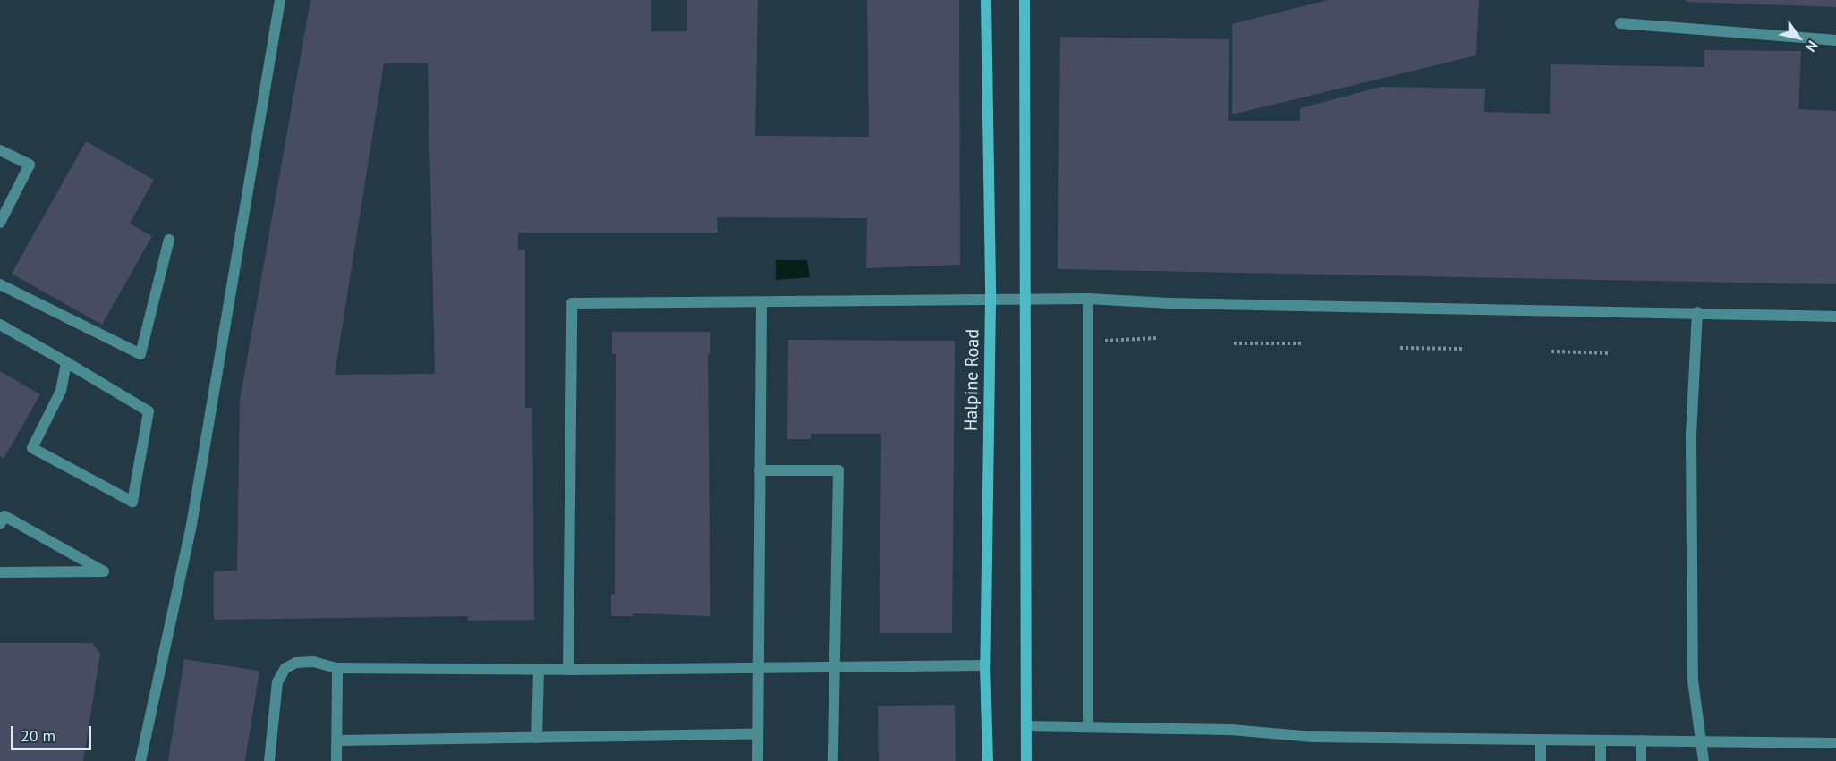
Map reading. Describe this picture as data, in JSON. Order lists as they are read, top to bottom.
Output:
{
  "streets": {
    "street": ["Halpine Road"]
  },
  "scale_bar": "20 m",
  "north": "bottom right"
}
